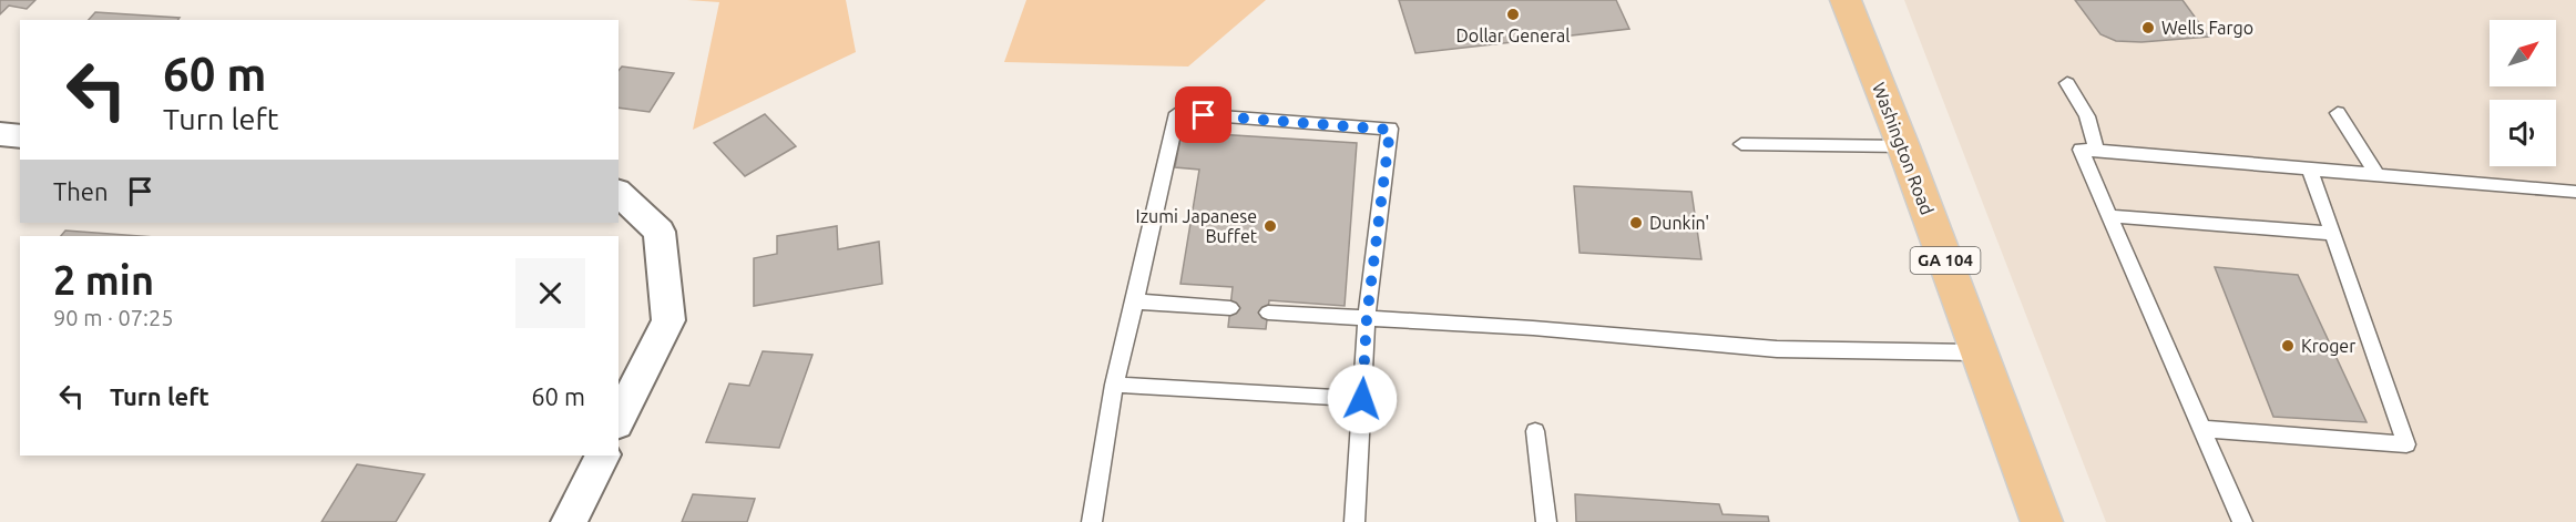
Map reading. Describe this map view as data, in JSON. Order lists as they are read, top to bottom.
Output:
{
  "streets": {
    "main road": ["Washington Road", "GA 104"]
  },
  "places": [
    "Dollar General",
    "Wells Fargo",
    "Dunkin'",
    "Izumi Japanese Buffet",
    "Kroger"
  ],
  "north": "top right",
  "page": {
    "turn": ["60 m", "Turn left"],
    "then": "Then",
    "heading": ["2 min", "90 m · 07:25"],
    "list": [
      {
        "name": "Turn left",
        "value": "60 m"
      }
    ]
  }
}
